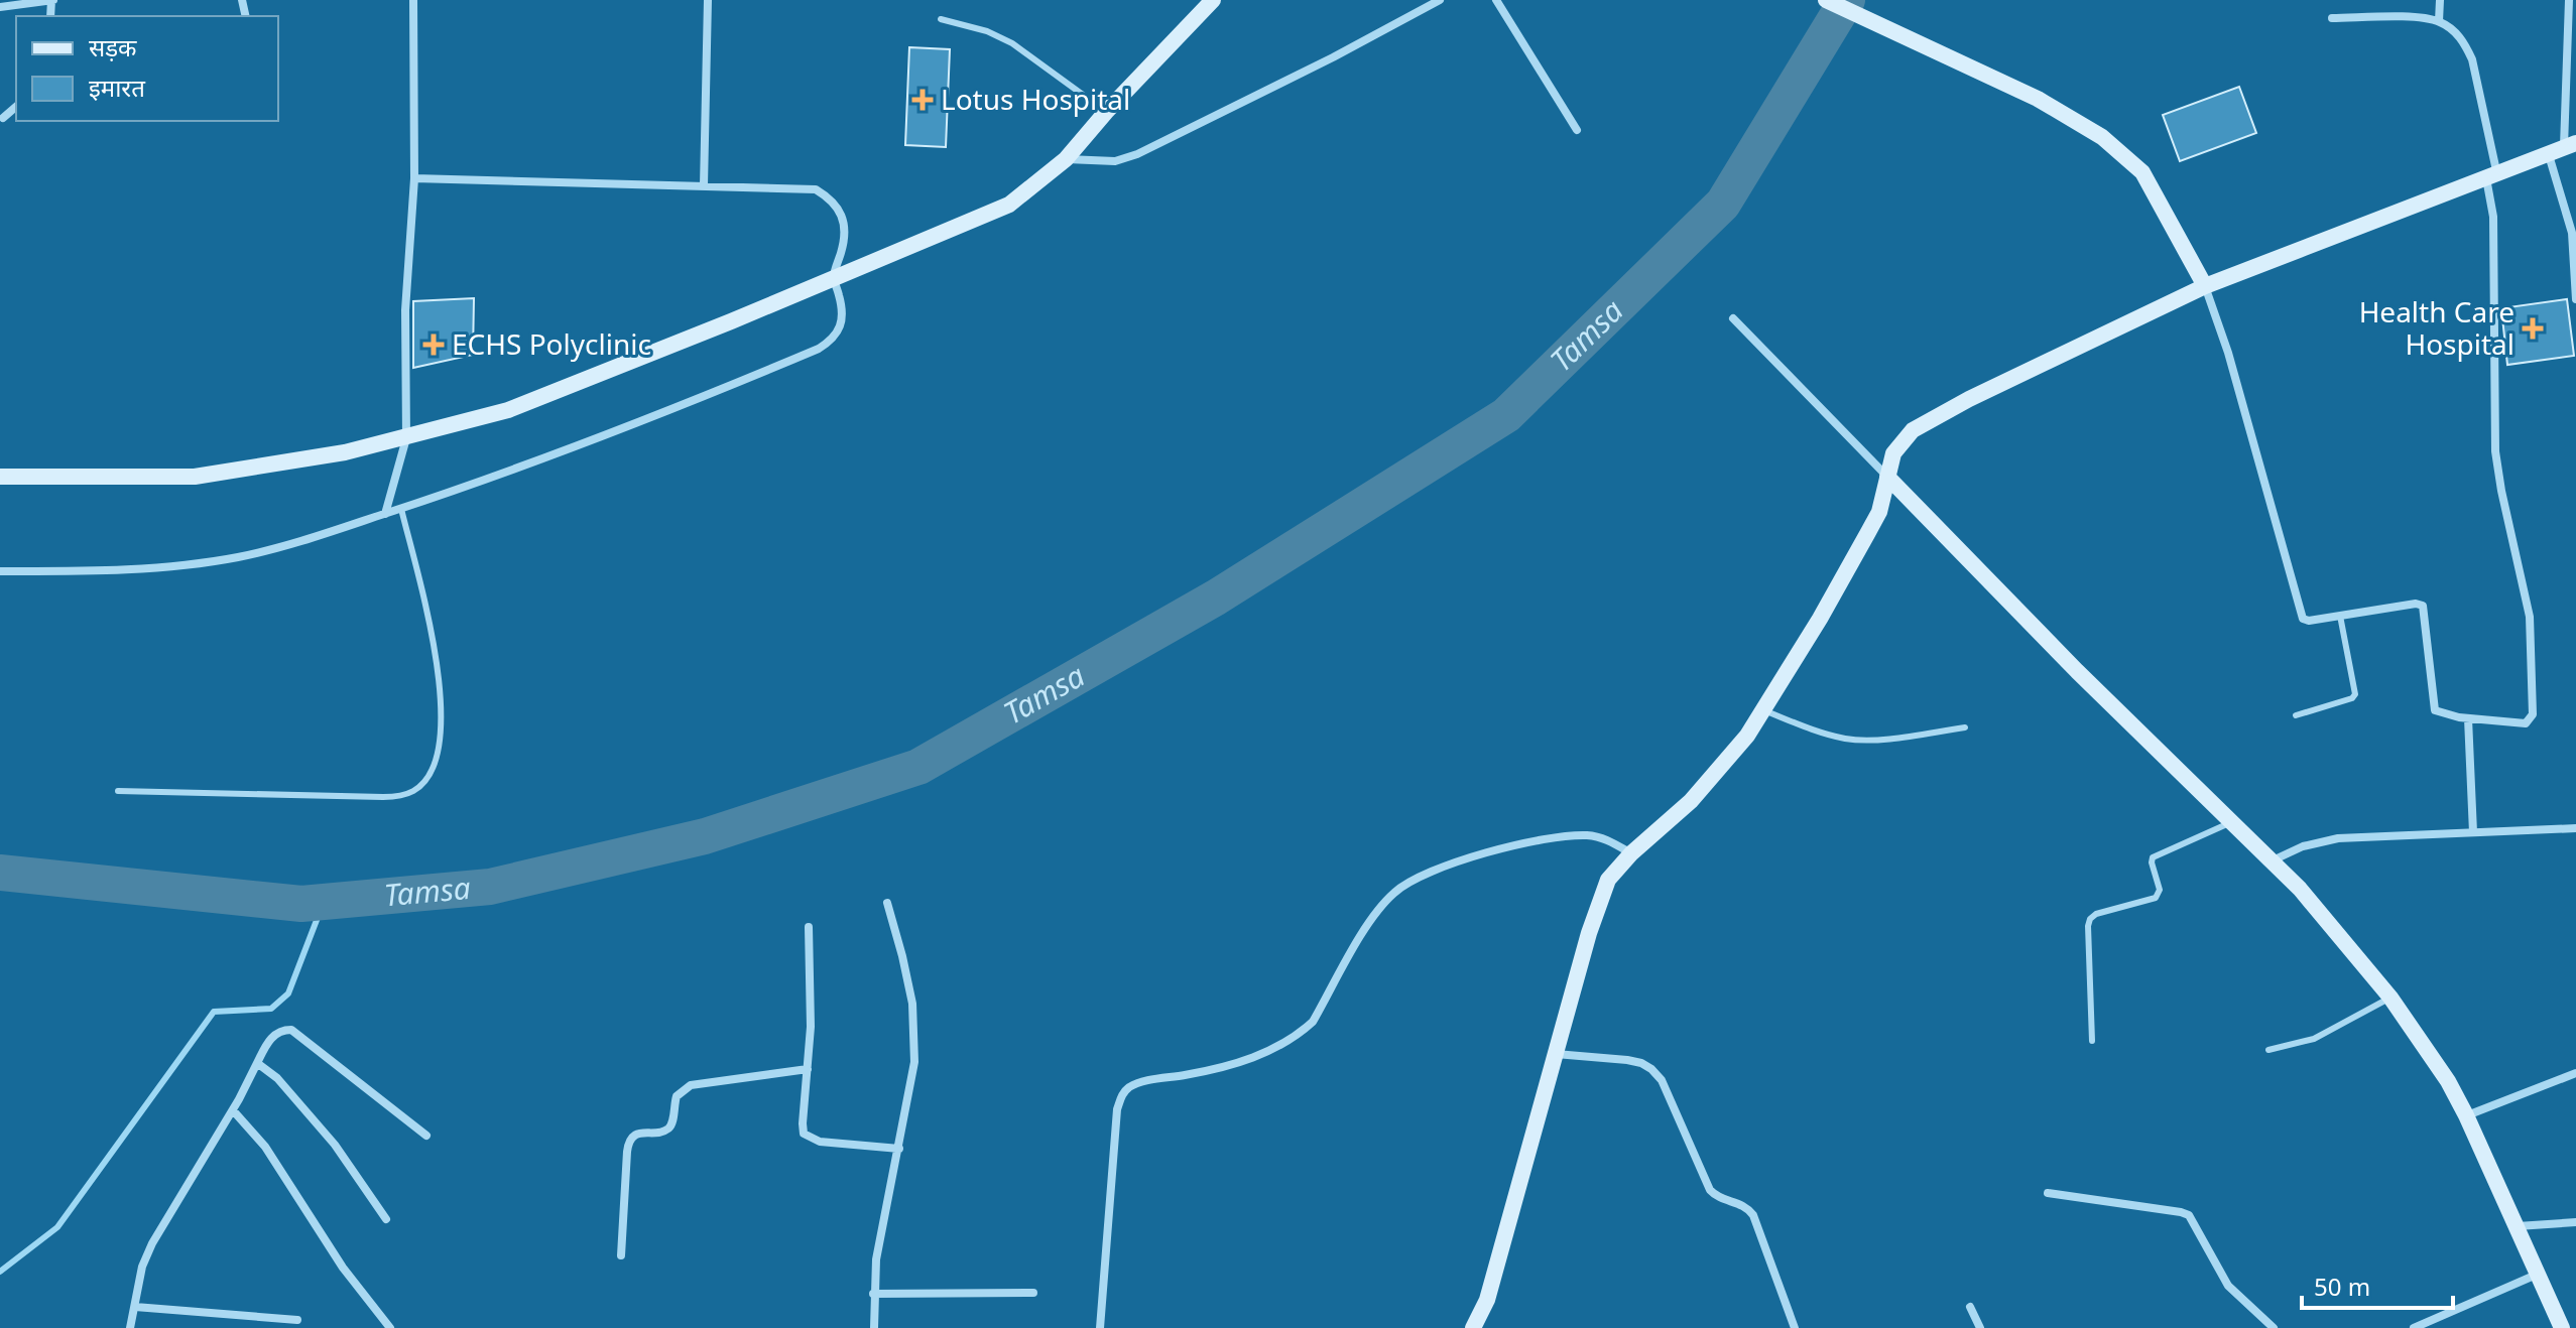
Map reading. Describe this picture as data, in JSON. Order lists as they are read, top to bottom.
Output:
{
  "water": ["Tamsa"],
  "places": {
    "health": ["Lotus Hospital", "Health Care Hospital", "ECHS Polyclinic"]
  },
  "legend": ["सड़क", "इमारत"],
  "scale_bar": "50 m"
}
